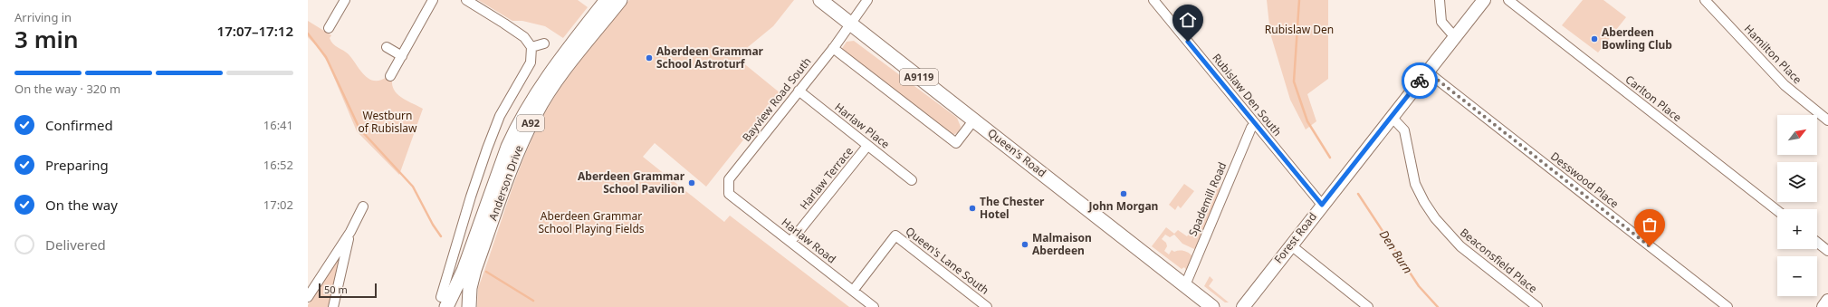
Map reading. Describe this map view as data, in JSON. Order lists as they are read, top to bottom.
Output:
{
  "streets": {
    "main road": [
      "A9119",
      "A92",
      "Queen's Road",
      "Anderson Drive"
    ],
    "street": [
      "Hamilton Place",
      "Rubislaw Den South",
      "Carlton Place",
      "Bayview Road South",
      "Harlaw Place",
      "Harlaw Terrace",
      "Desswood Place",
      "Spademill Road",
      "Forest Road",
      "Harlaw Road",
      "Queen's Lane South",
      "Beaconsfield Place"
    ]
  },
  "crossings": [
    ["Rubislaw Den South", "Spademill Road"],
    ["Rubislaw Den South", "Forest Road"],
    ["Bayview Road South", "Harlaw Place"],
    ["Bayview Road South", "Queen's Road"],
    ["Bayview Road South", "Harlaw Road"],
    ["Harlaw Place", "Harlaw Terrace"],
    ["Queen's Road", "Spademill Road"],
    ["Harlaw Terrace", "Harlaw Road"],
    ["Desswood Place", "Forest Road"],
    ["Forest Road", "Beaconsfield Place"],
    ["Harlaw Road", "Queen's Lane South"]
  ],
  "water": ["Den Burn"],
  "parks": ["Rubislaw Den", "Westburn of Rubislaw", "Aberdeen Grammar School Playing Fields"],
  "places": [
    "Aberdeen Bowling Club",
    "Aberdeen Grammar School Astroturf",
    "Aberdeen Grammar School Pavilion",
    "John Morgan",
    "The Chester Hotel",
    "Malmaison Aberdeen"
  ],
  "scale_bar": "50 m",
  "north": "top right",
  "page": {
    "heading": ["3 min", "Arriving in", "17:07–17:12"],
    "bar": "On the way · 320 m",
    "list": [
      ["Confirmed", "16:41"],
      ["Preparing", "16:52"],
      ["On the way", "17:02"],
      "Delivered"
    ],
    "map_buttons": ["+", "−"],
    "scale": "50 m"
  }
}
